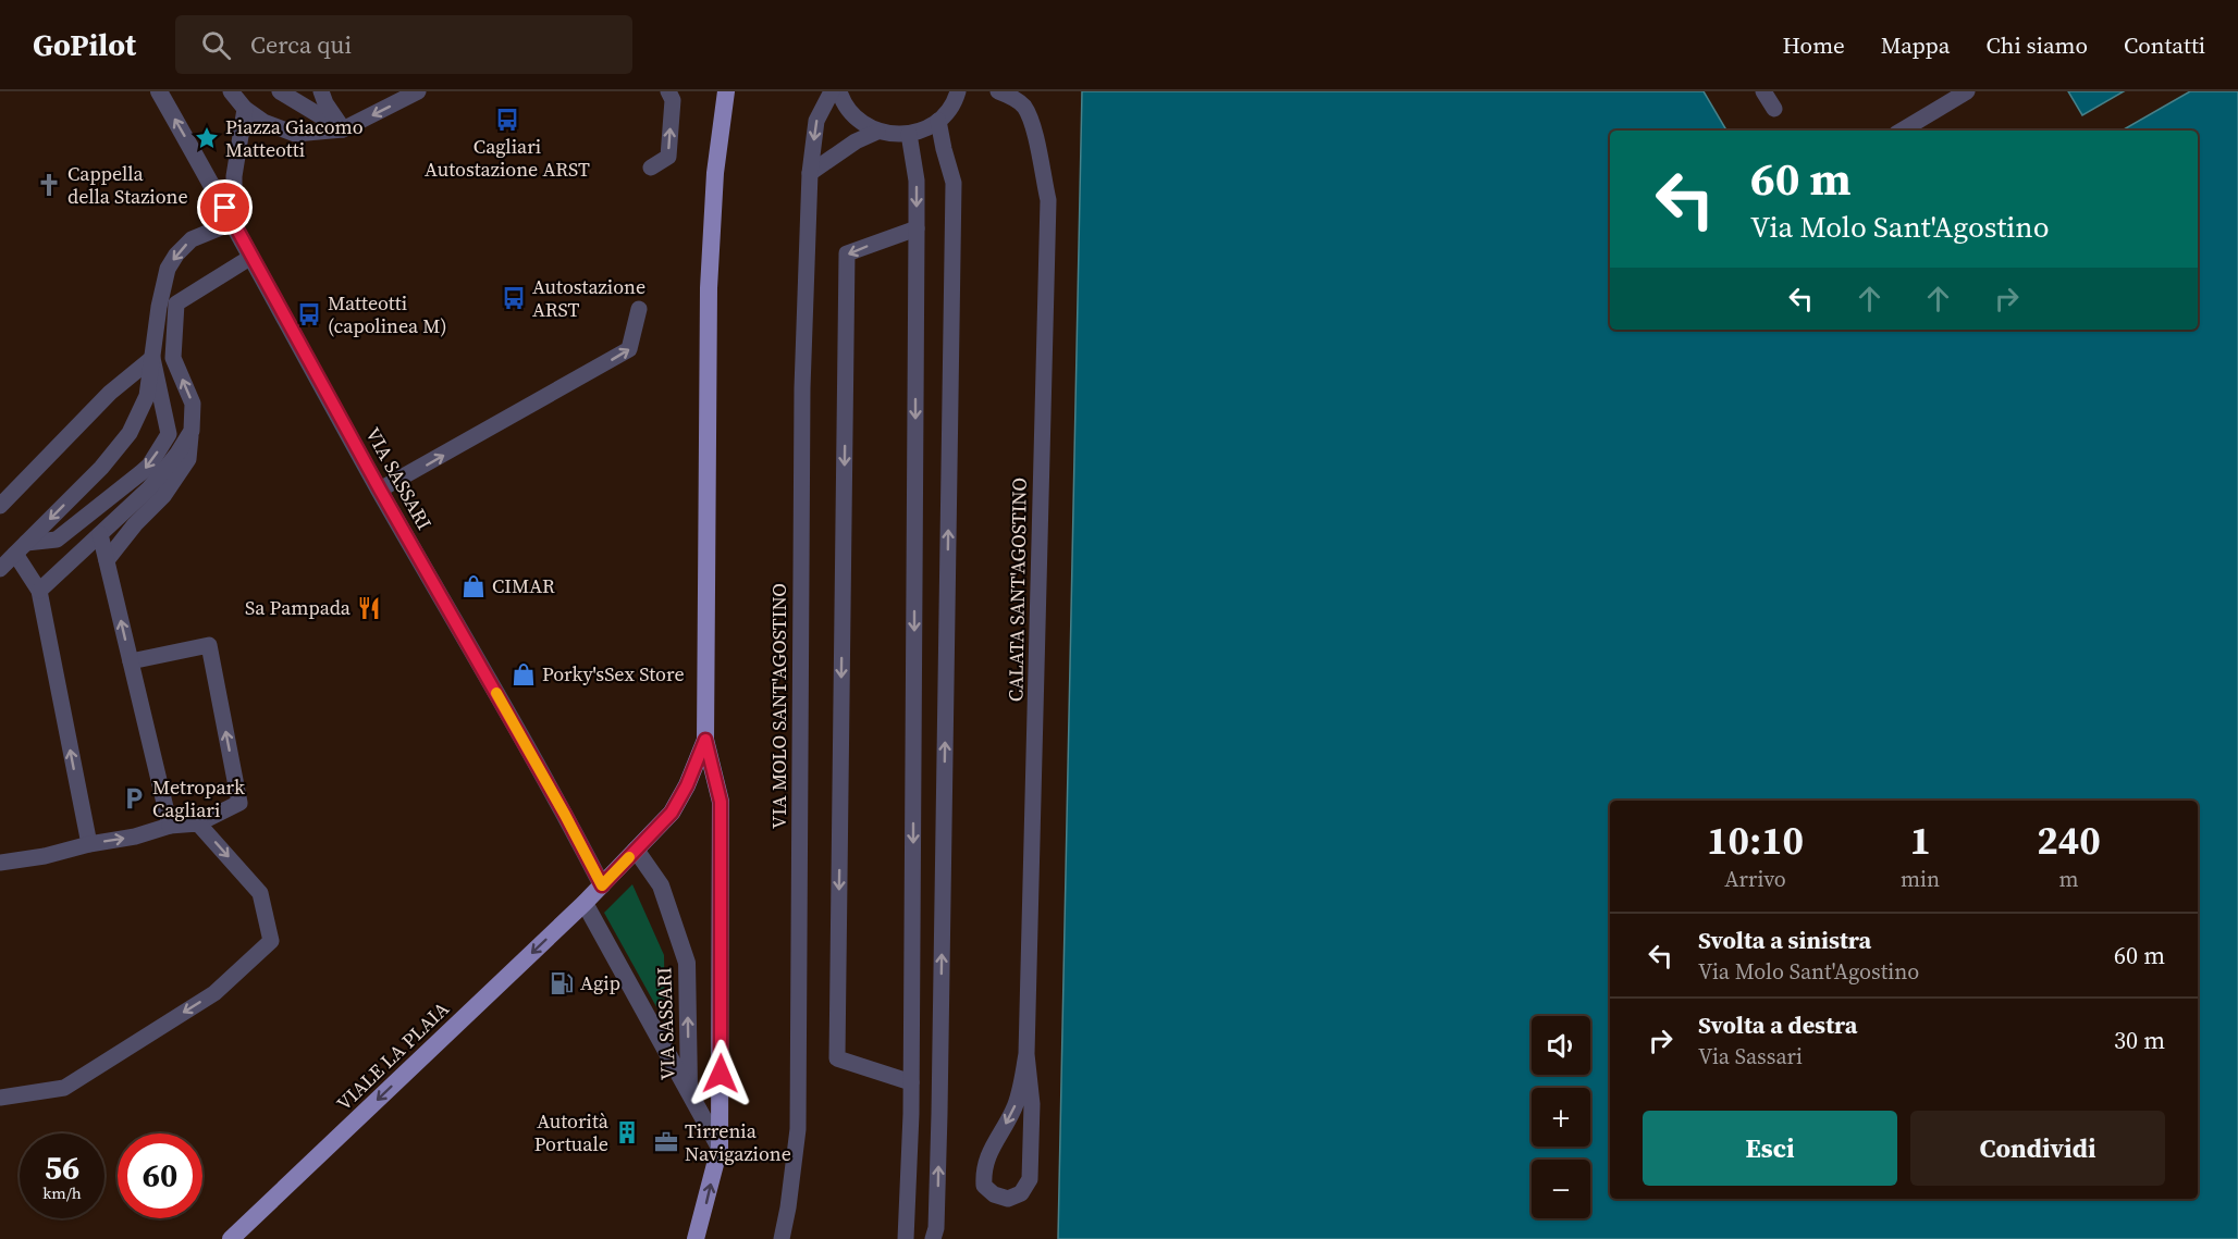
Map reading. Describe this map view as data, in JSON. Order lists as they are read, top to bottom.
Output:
{
  "streets": {
    "main road": ["VIALE LA PLAIA"],
    "street": ["VIA SASSARI"],
    "lane": ["CALATA SANT'AGOSTINO", "VIA MOLO SANT'AGOSTINO"]
  },
  "crossings": [
    ["VIA SASSARI", "VIALE LA PLAIA"]
  ],
  "one_way": ["VIALE LA PLAIA"],
  "places": {
    "bus stop": ["Cagliari Autostazione ARST", "Autostazione ARST", "Matteotti (capolinea M)"],
    "place": ["Piazza Giacomo Matteotti"],
    "church": ["Cappella della Stazione"],
    "shop": ["CIMAR", "Porky'sSex Store"],
    "restaurant": ["Sa Pampada"],
    "parking": ["Metropark Cagliari"],
    "fuel station": ["Agip"],
    "building": ["Autorità Portuale"],
    "office": ["Tirrenia Navigazione"]
  },
  "page": {
    "header": "GoPilot",
    "search": "Cerca qui",
    "nav": [
      "Home",
      "Mappa",
      "Chi siamo",
      "Contatti"
    ],
    "turn": ["60 m", "Via Molo Sant'Agostino"],
    "eta": [
      "10:10",
      "Arrivo",
      "1",
      "min",
      "240",
      "m"
    ],
    "list": [
      {
        "name": "Svolta a sinistra",
        "note": "Via Molo Sant'Agostino",
        "value": "60 m"
      },
      {
        "name": "Svolta a destra",
        "note": "Via Sassari",
        "value": "30 m"
      }
    ],
    "map_buttons": ["+", "−"],
    "buttons": ["Esci", "Condividi"],
    "speed": "56 km/h",
    "limit": "60"
  }
}
